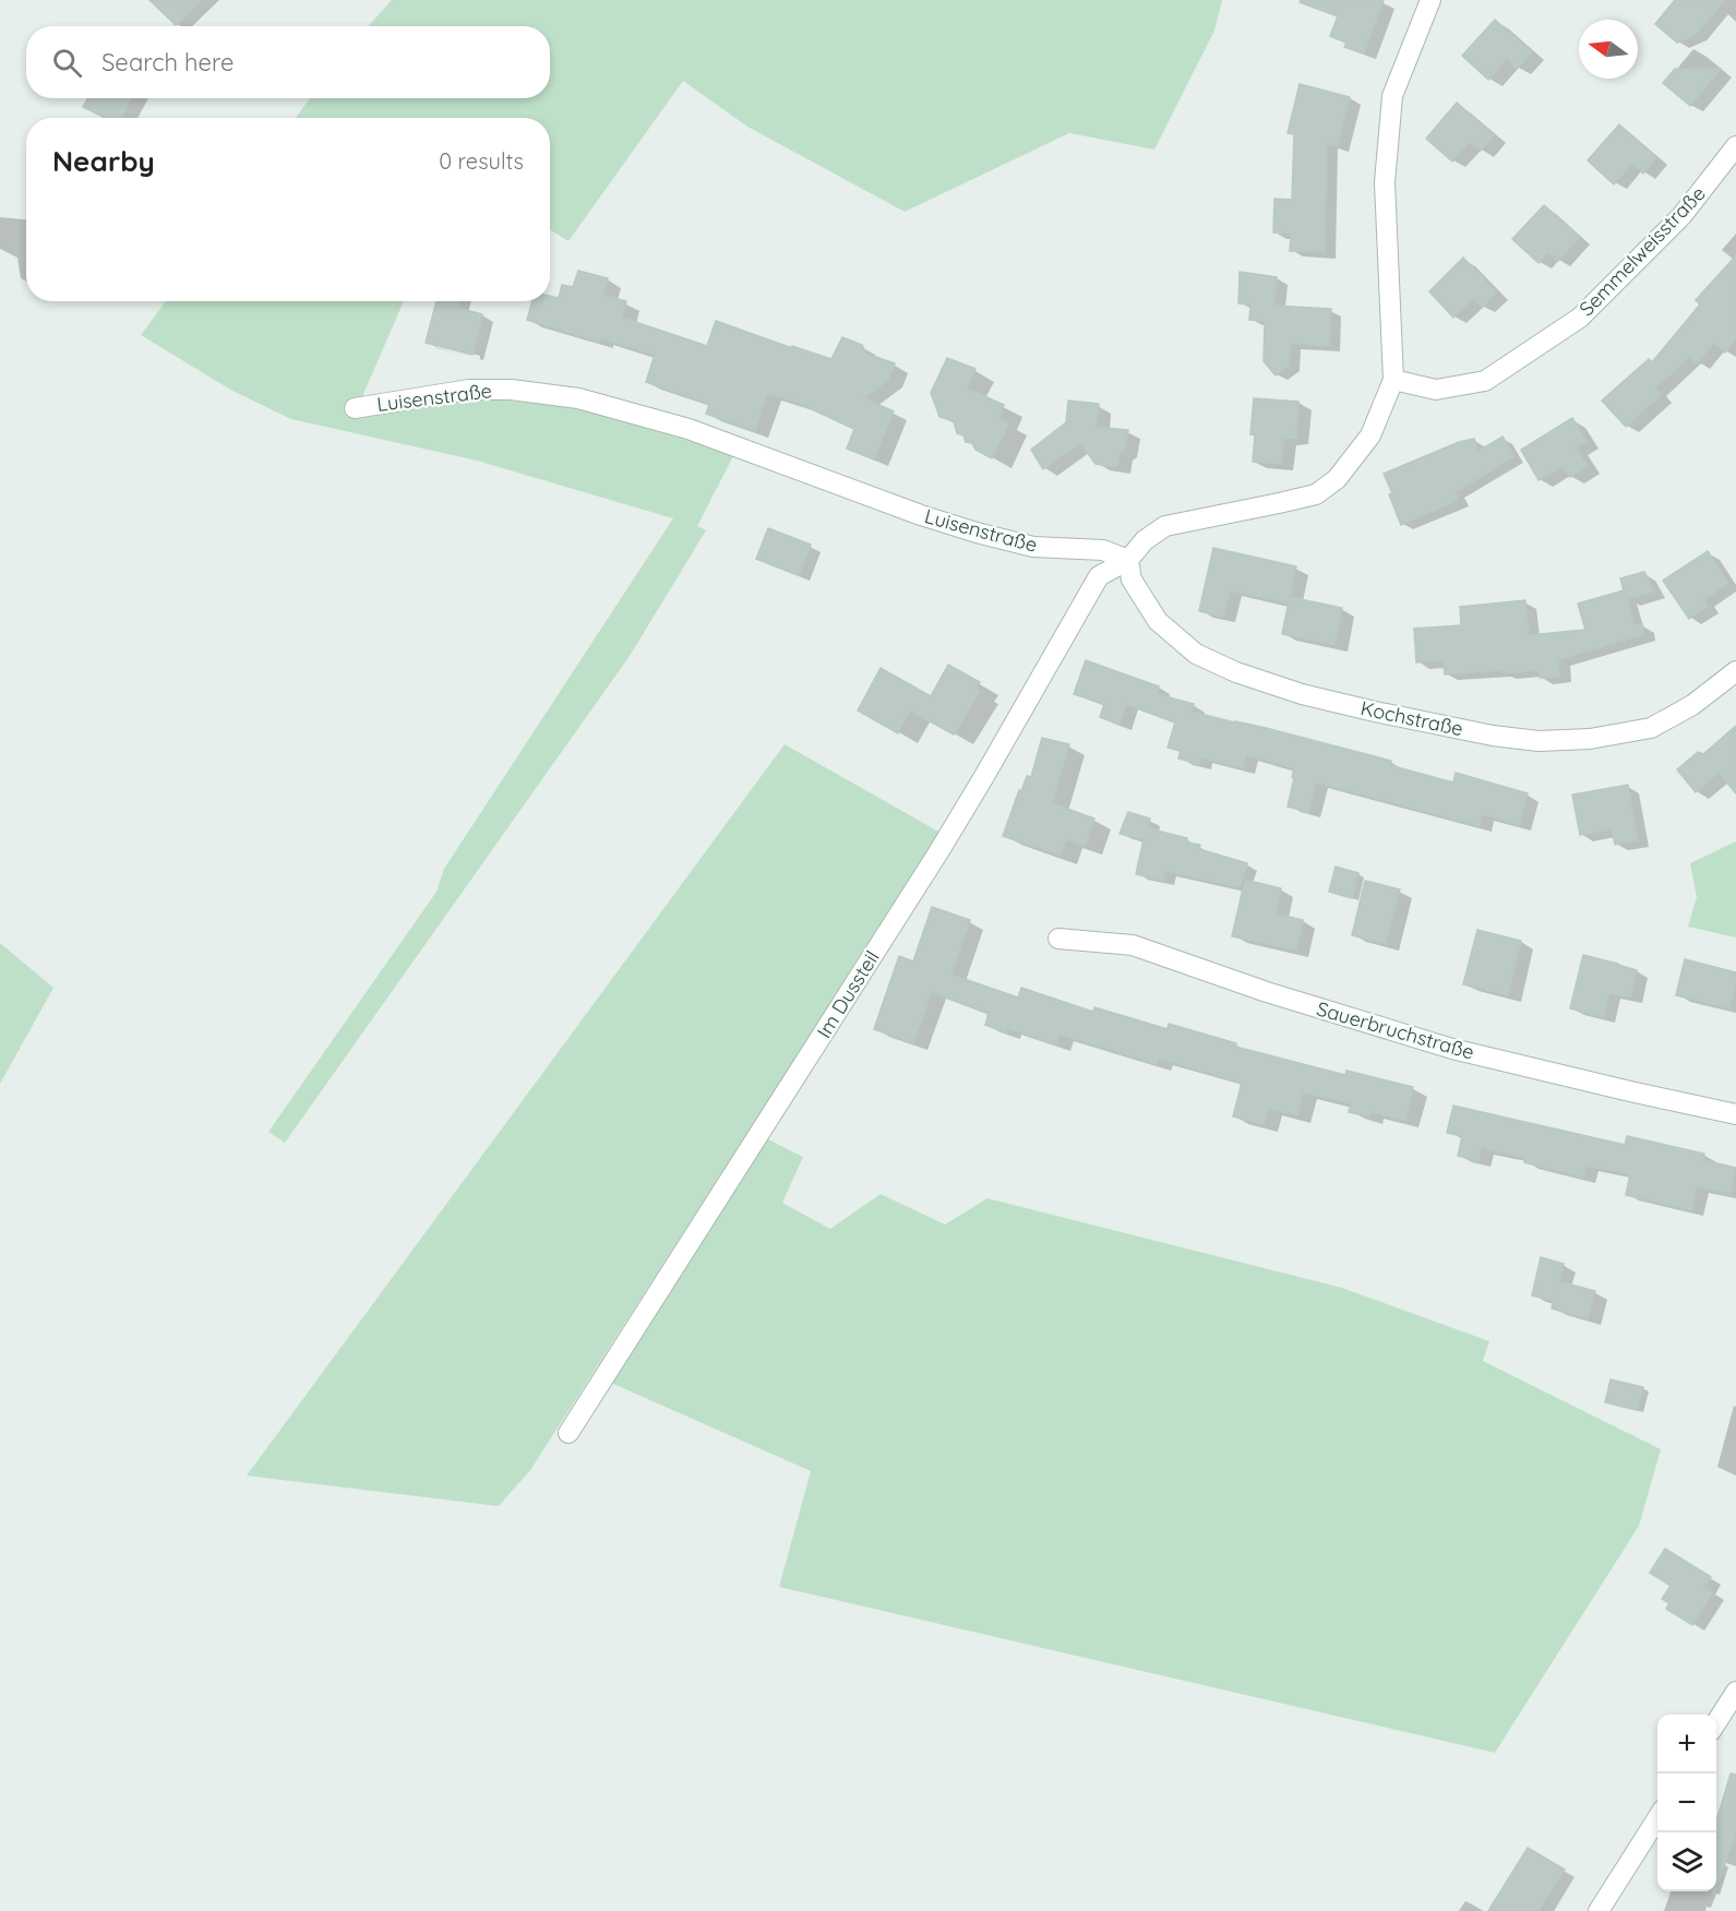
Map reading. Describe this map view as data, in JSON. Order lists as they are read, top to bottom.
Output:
{
  "streets": {
    "street": [
      "Semmelweisstraße",
      "Luisenstraße",
      "Kochstraße",
      "Im Dussteil",
      "Sauerbruchstraße"
    ]
  },
  "crossings": [
    ["Luisenstraße", "Kochstraße"],
    ["Luisenstraße", "Im Dussteil"],
    ["Kochstraße", "Im Dussteil"]
  ],
  "north": "left",
  "page": {
    "search": "Search here",
    "heading": ["Nearby", "0 results"],
    "map_buttons": ["+", "−"]
  }
}
